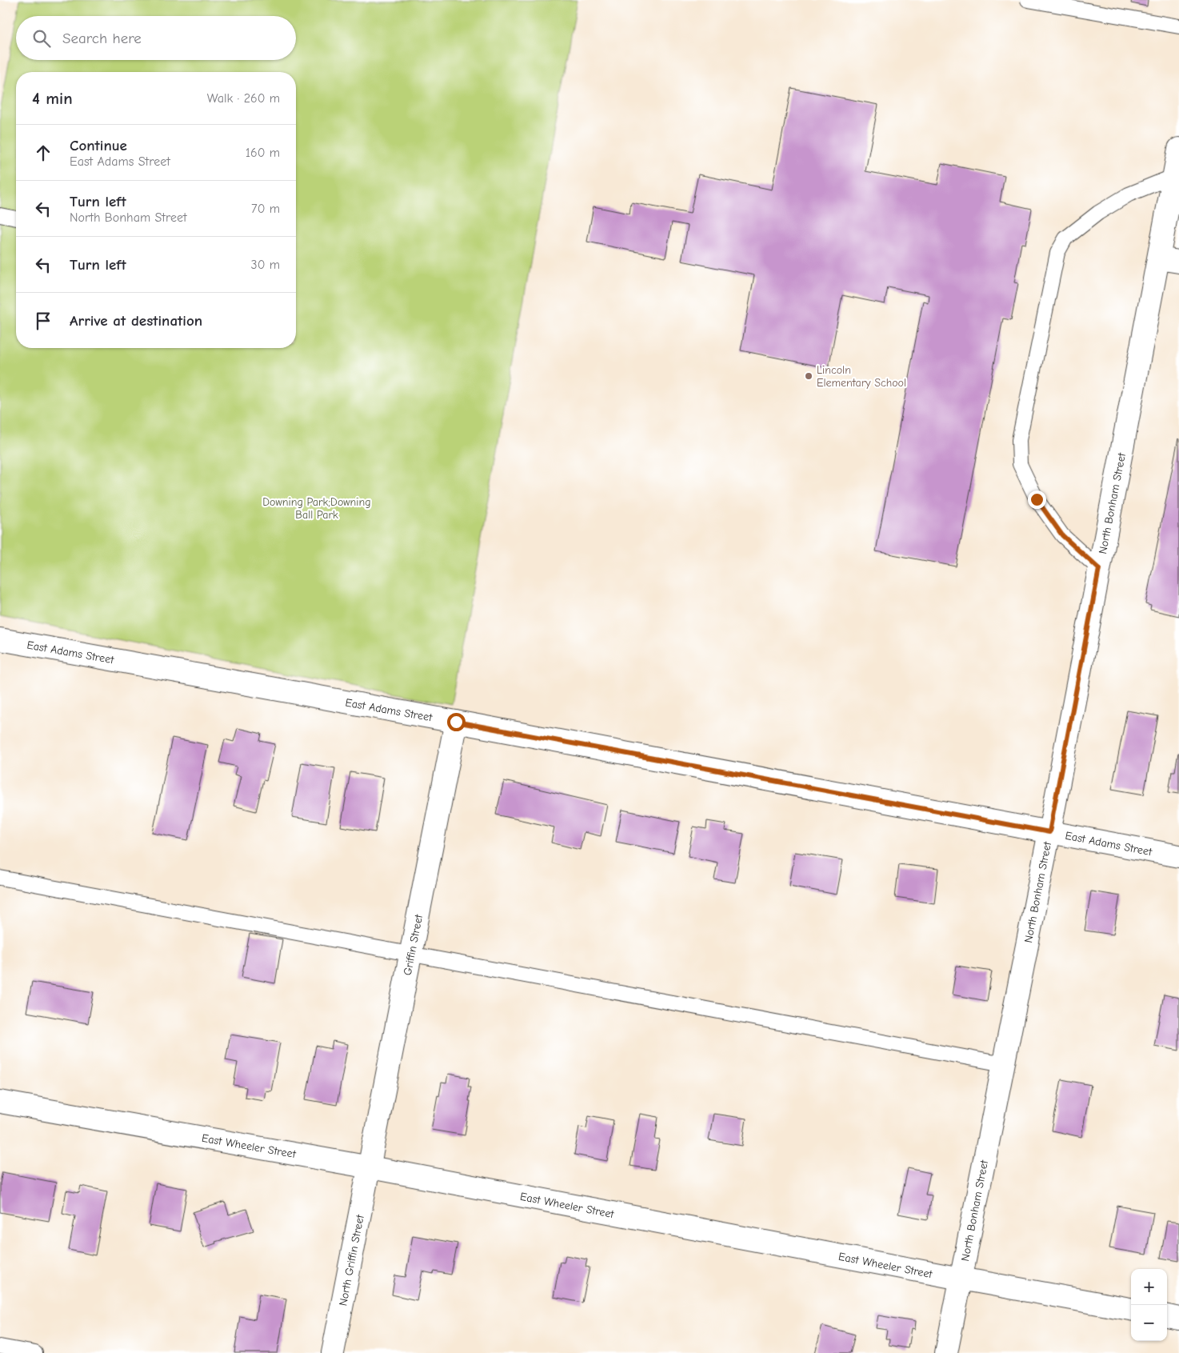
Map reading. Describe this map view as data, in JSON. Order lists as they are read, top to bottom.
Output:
{
  "streets": {
    "street": [
      "North Bonham Street",
      "East Adams Street",
      "Griffin Street",
      "East Wheeler Street",
      "North Griffin Street"
    ]
  },
  "crossings": [
    ["North Bonham Street", "East Adams Street"],
    ["North Bonham Street", "East Wheeler Street"],
    ["East Adams Street", "Griffin Street"],
    ["Griffin Street", "East Wheeler Street"],
    ["Griffin Street", "North Griffin Street"],
    ["East Wheeler Street", "North Griffin Street"]
  ],
  "parks": ["Downing Park;Downing Ball Park"],
  "places": ["Lincoln Elementary School"],
  "page": {
    "search": "Search here",
    "heading": ["4 min", "Walk · 260 m"],
    "list": [
      ["Continue", "East Adams Street", "160 m"],
      ["Turn left", "North Bonham Street", "70 m"],
      ["Turn left", "30 m"],
      "Arrive at destination"
    ],
    "map_buttons": ["+", "−"]
  }
}
